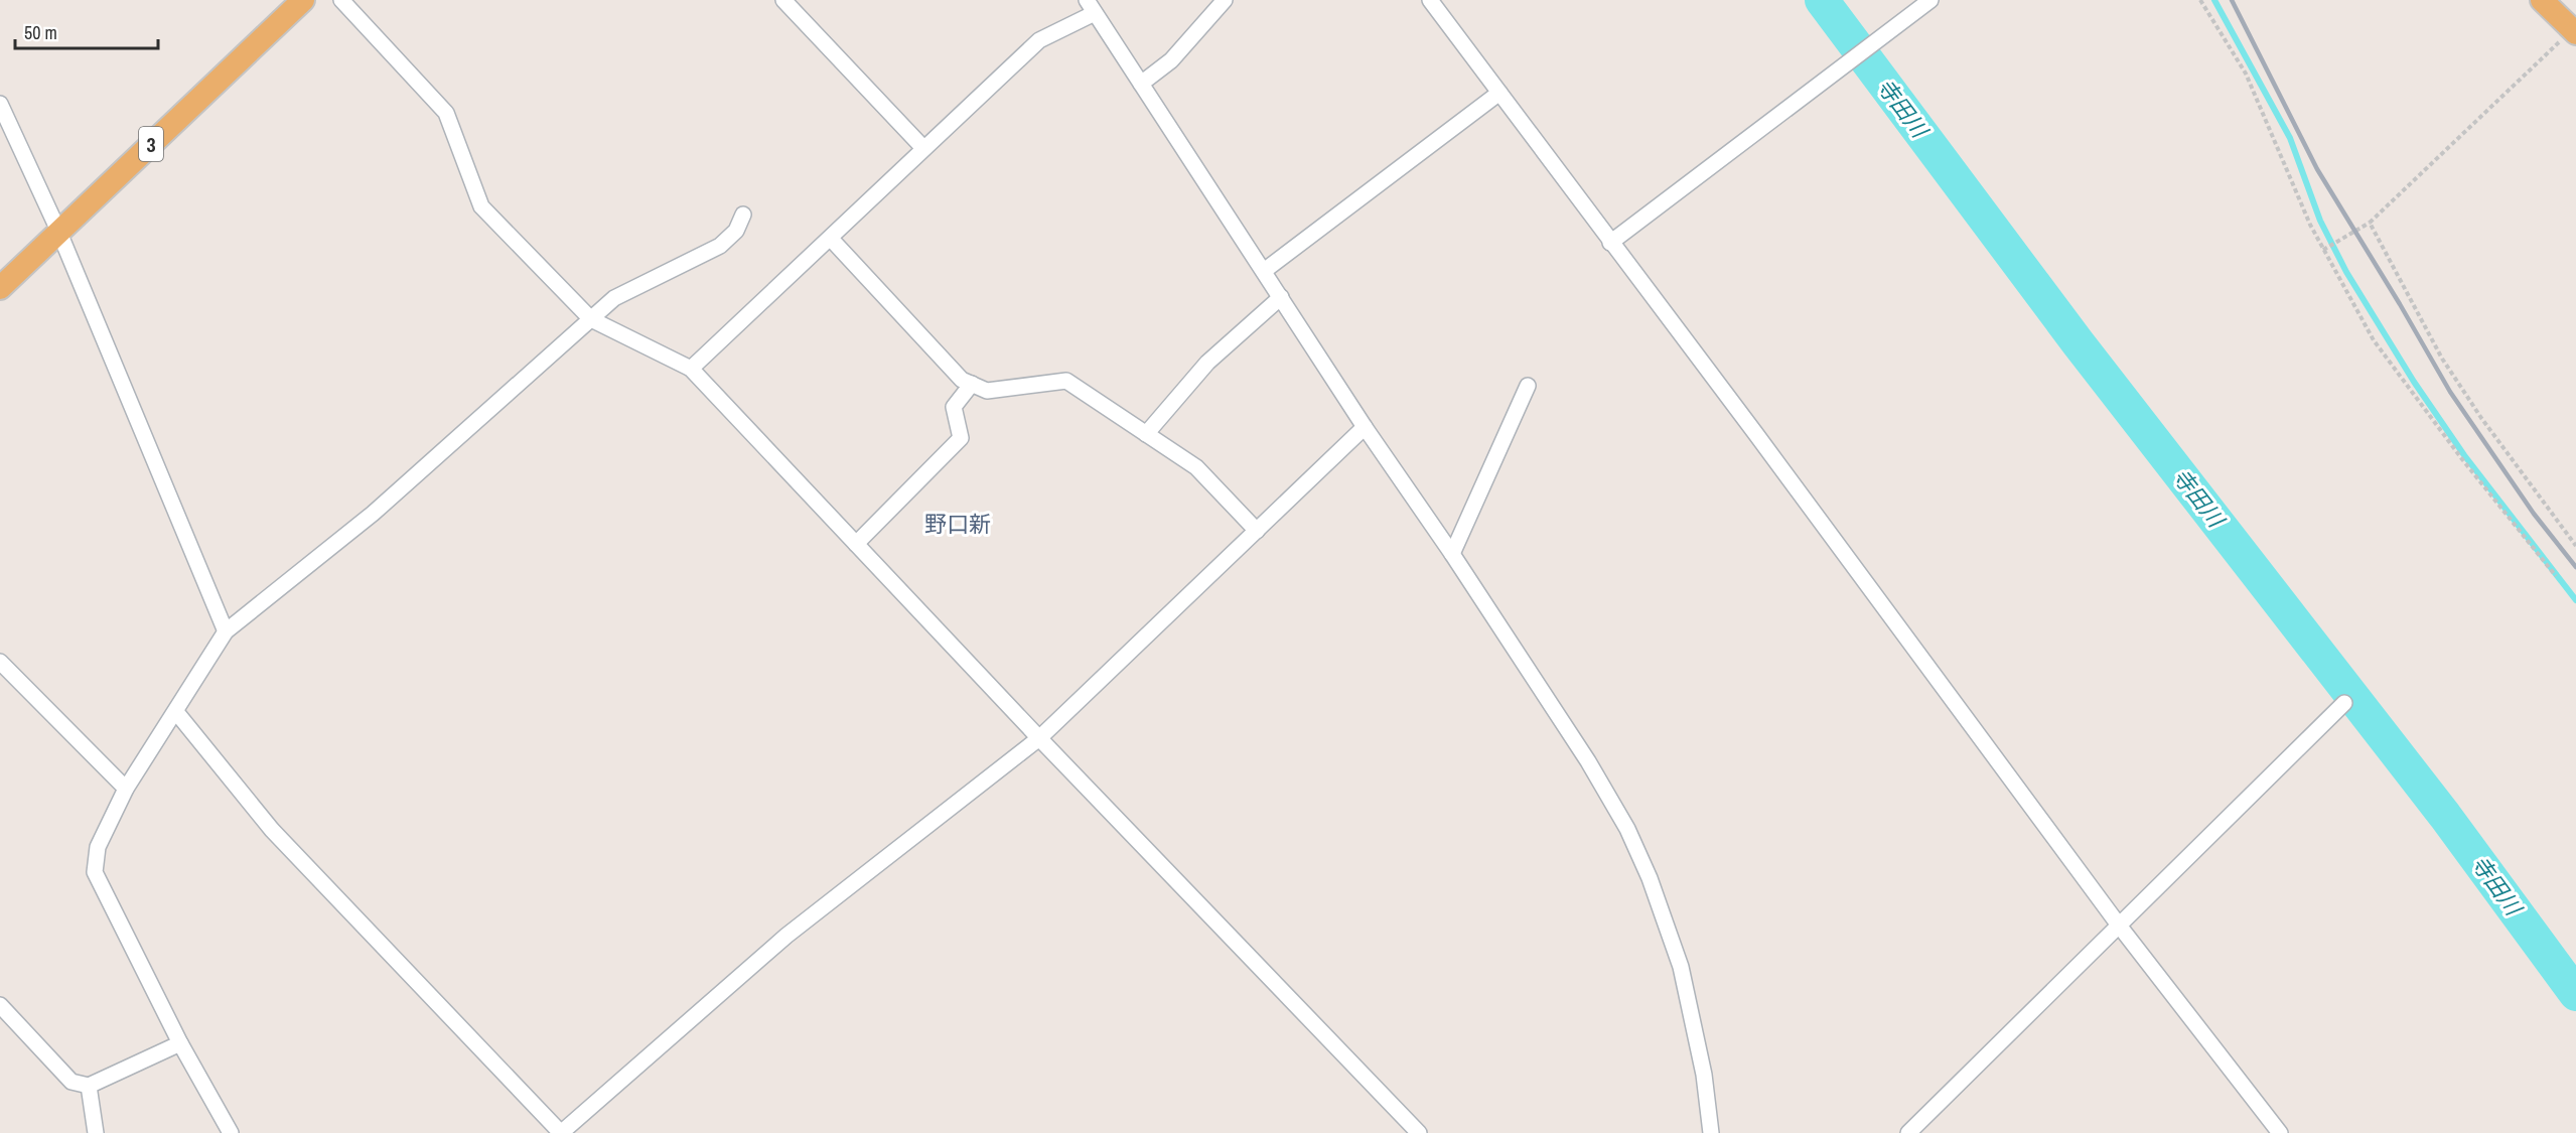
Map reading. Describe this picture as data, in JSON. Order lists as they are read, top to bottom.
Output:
{
  "streets": {
    "main road": ["3"]
  },
  "districts": ["野口新"],
  "water": ["寺田川"],
  "scale_bar": "50 m"
}
